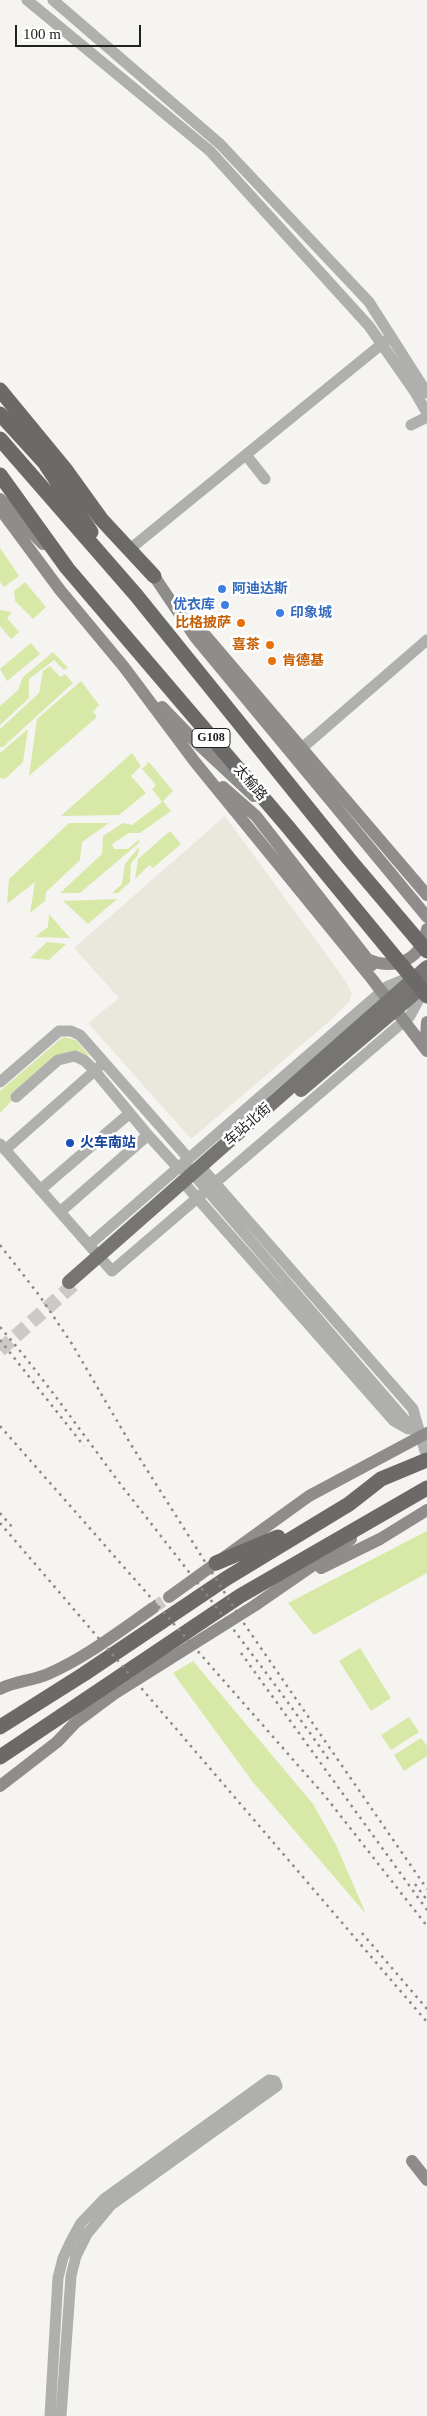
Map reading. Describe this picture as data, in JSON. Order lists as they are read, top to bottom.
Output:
{
  "streets": {
    "highway": ["G108", "太榆路"],
    "main road": ["车站北街"]
  },
  "places": [
    "阿迪达斯",
    "优衣库",
    "印象城",
    "比格披萨",
    "喜茶",
    "肯德基",
    "火车南站"
  ],
  "scale_bar": "100 m"
}
